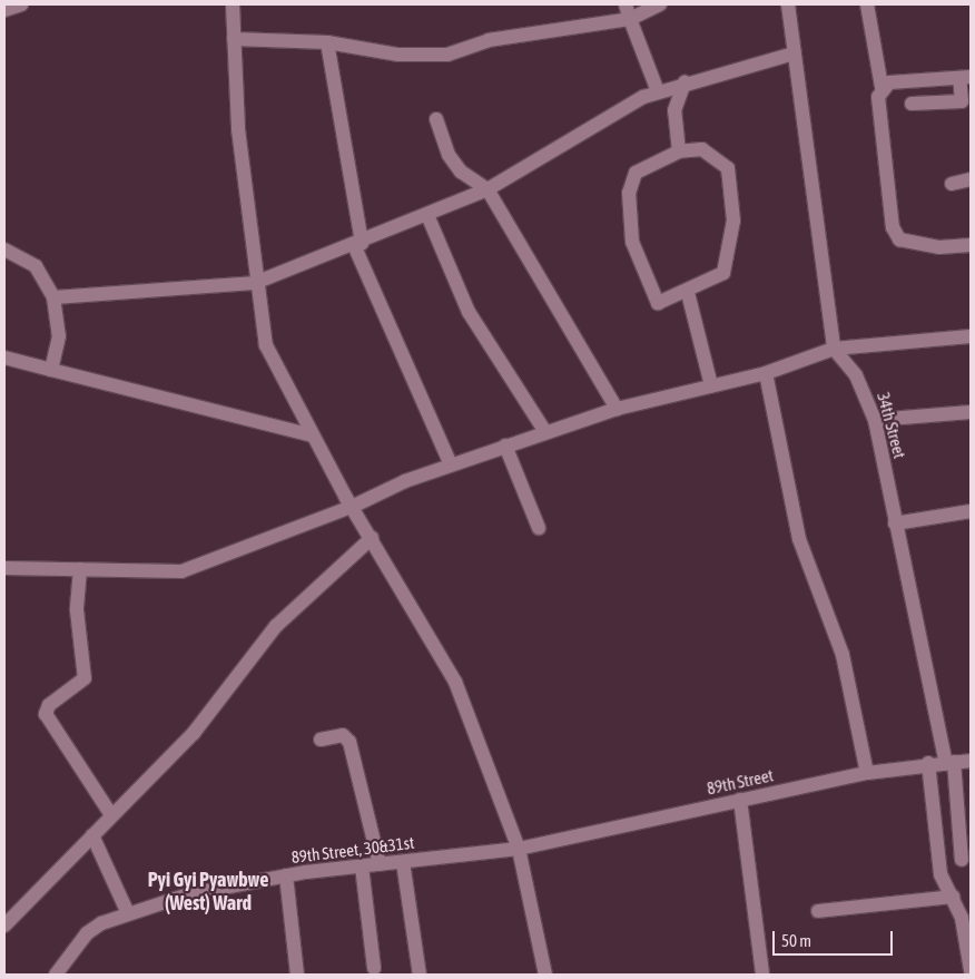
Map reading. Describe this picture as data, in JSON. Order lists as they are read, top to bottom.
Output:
{
  "streets": {
    "street": ["34th Street", "89th Street", "89th Street, 30&31st"]
  },
  "crossings": [
    ["34th Street", "89th Street"],
    ["89th Street", "89th Street, 30&31st"]
  ],
  "districts": ["Pyi Gyi Pyawbwe (West) Ward"],
  "scale_bar": "50 m"
}
